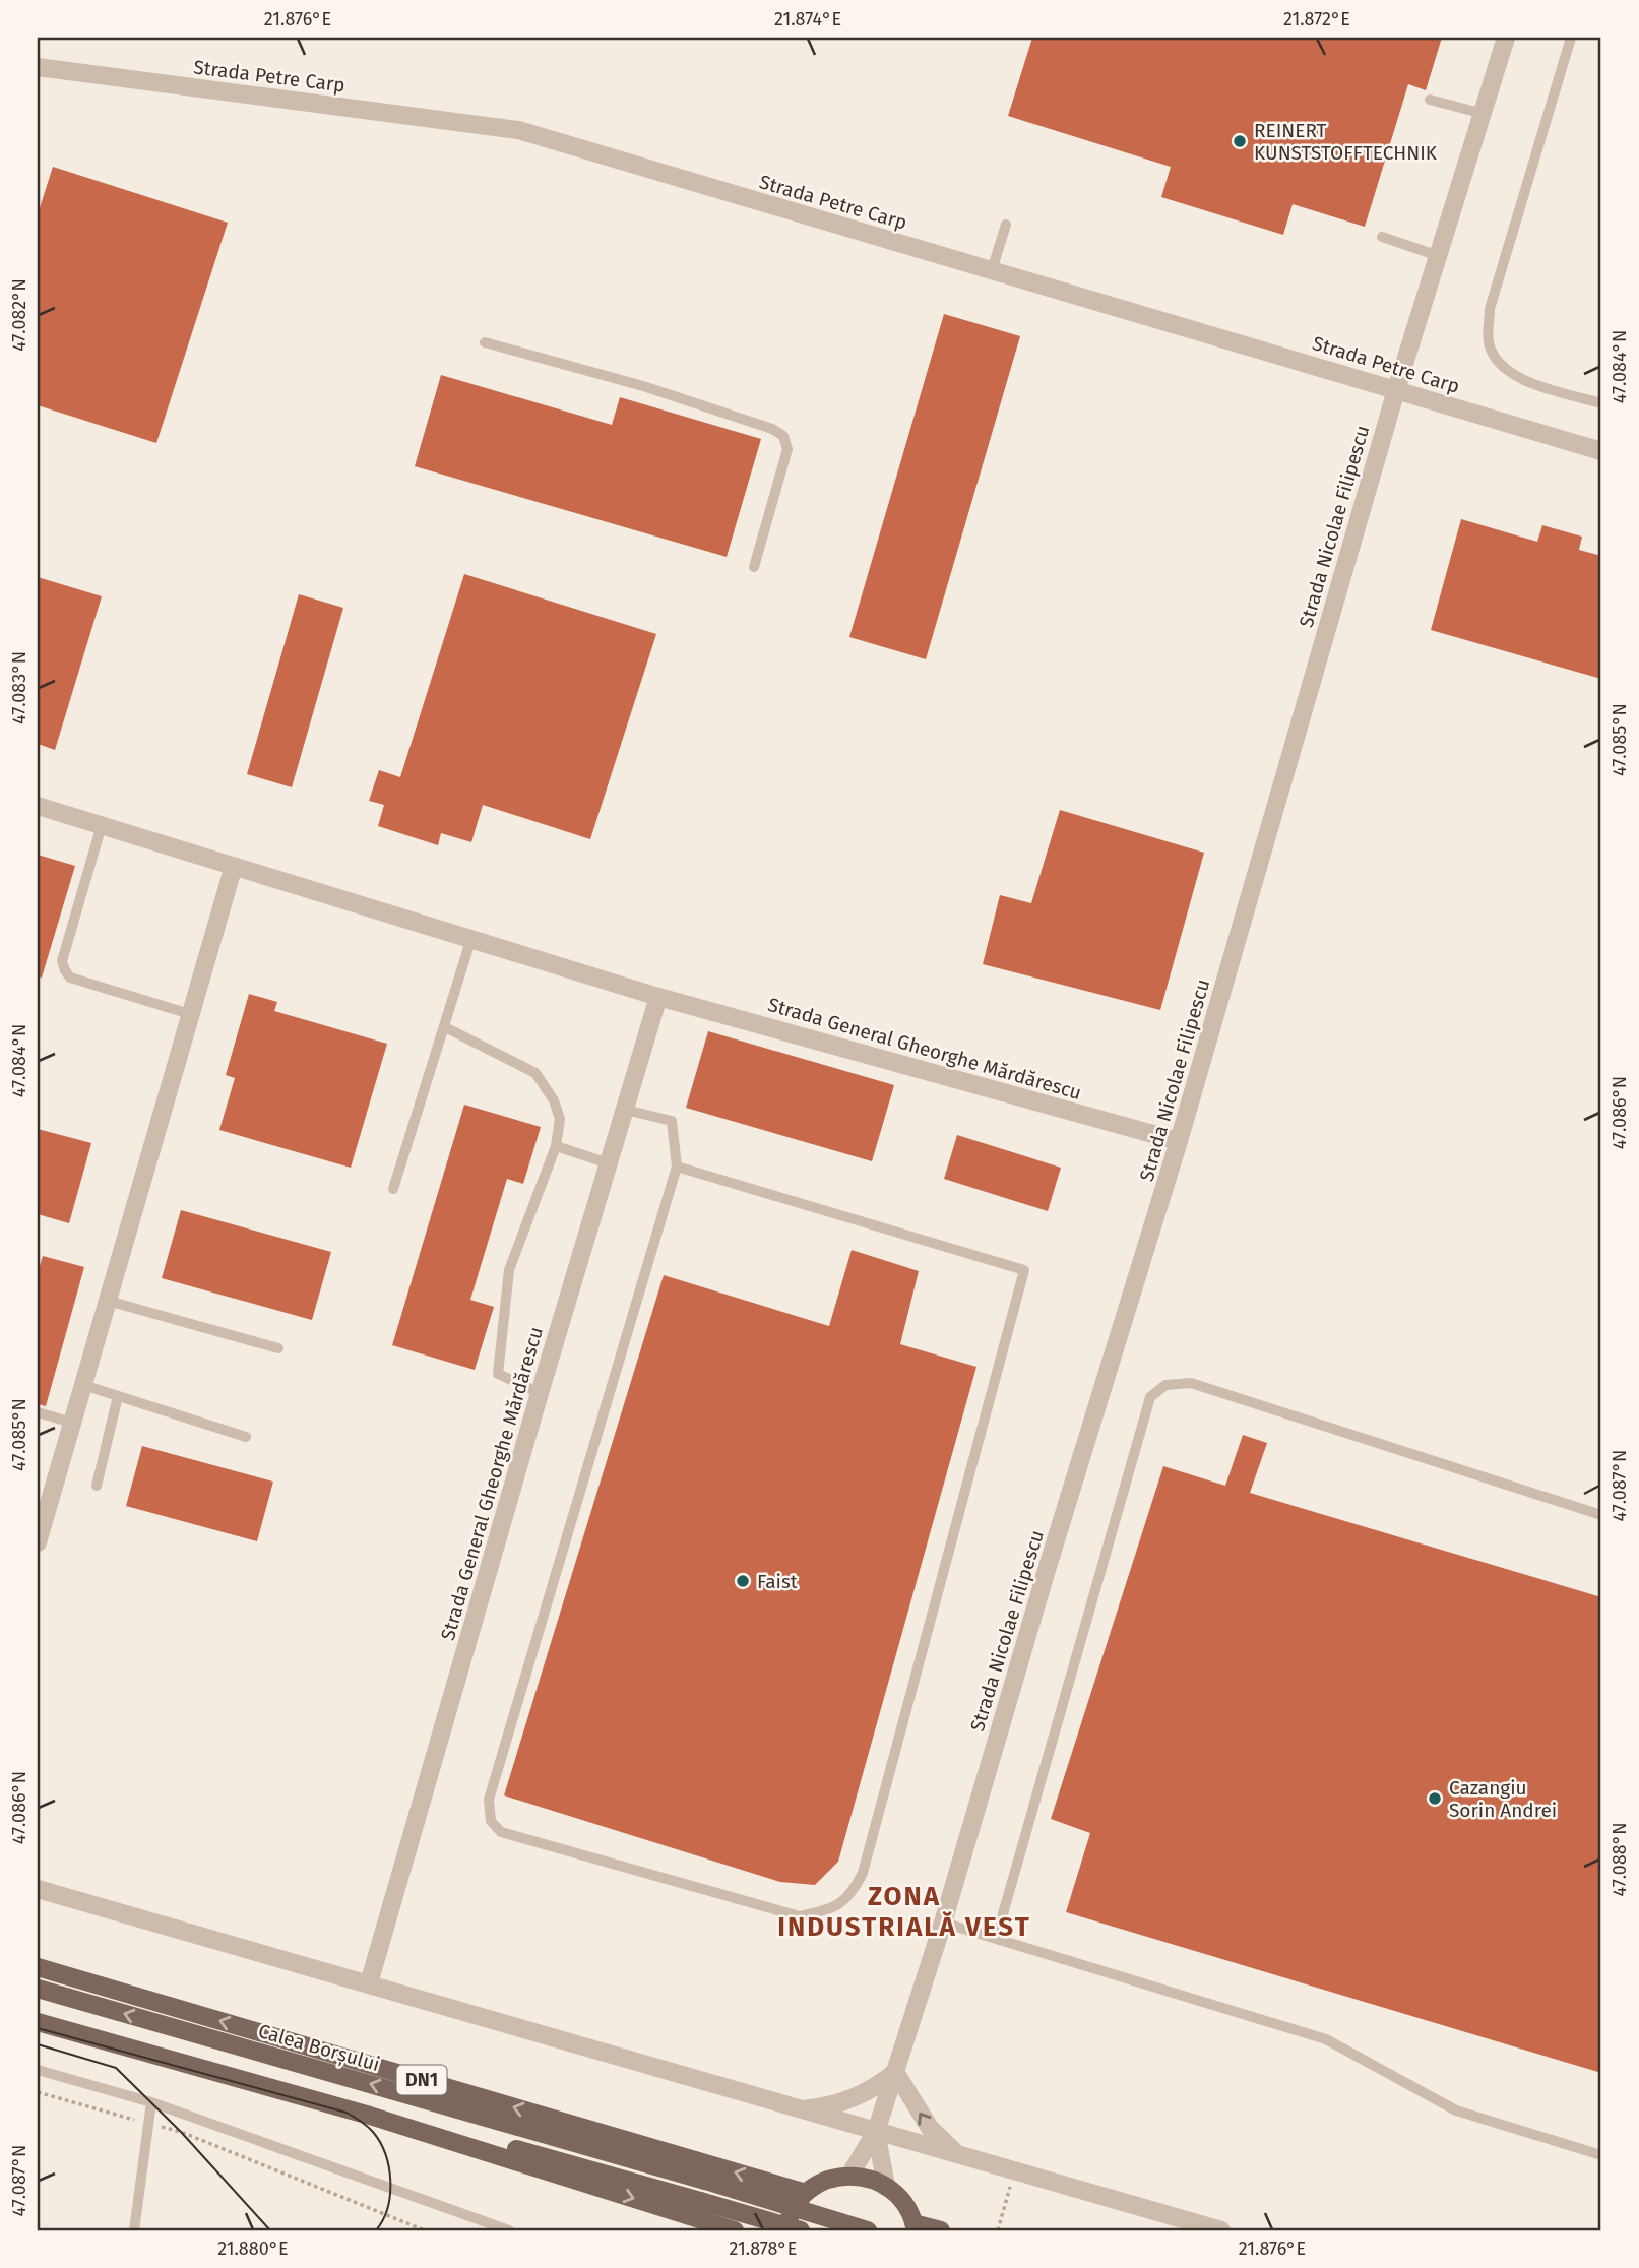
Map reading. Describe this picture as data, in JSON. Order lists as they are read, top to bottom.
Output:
{
  "streets": {
    "main road": ["Calea Borșului", "DN1"],
    "street": ["Strada Petre Carp", "Strada Nicolae Filipescu", "Strada General Gheorghe Mărdărescu"]
  },
  "crossings": [
    ["Strada Petre Carp", "Strada Nicolae Filipescu"],
    ["Strada Nicolae Filipescu", "Strada General Gheorghe Mărdărescu"]
  ],
  "districts": ["ZONA INDUSTRIALĂ VEST"],
  "places": ["REINERT KUNSTSTOFFTECHNIK", "Faist", "Cazangiu Sorin Andrei"],
  "coordinates": [
    "21.876°E",
    "21.874°E",
    "21.872°E",
    "47.082°N",
    "47.084°N",
    "47.083°N",
    "47.085°N",
    "47.086°N",
    "47.087°N",
    "47.088°N",
    "21.880°E",
    "21.878°E"
  ]
}
